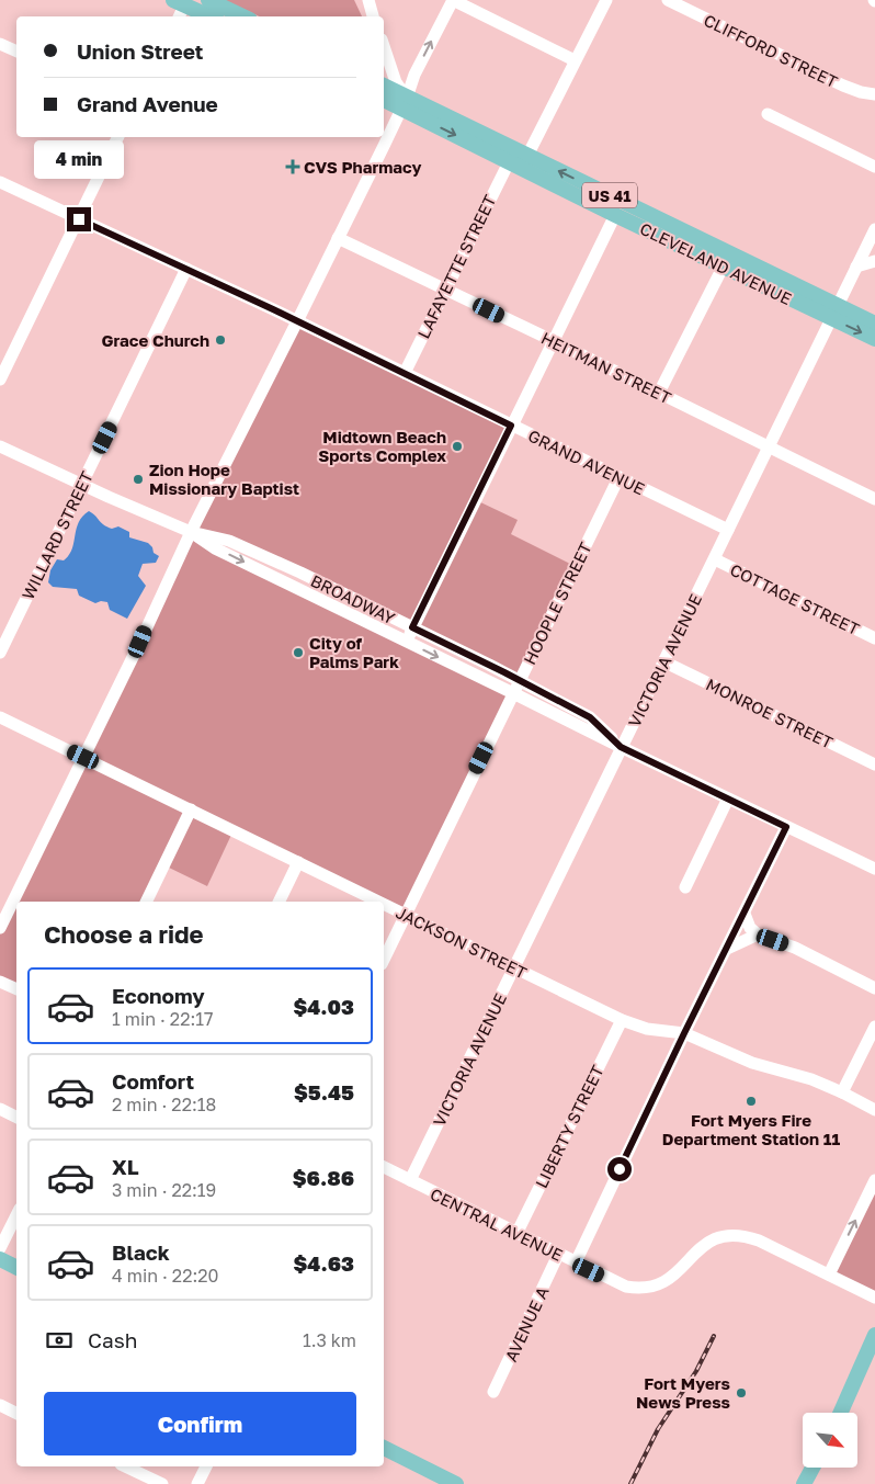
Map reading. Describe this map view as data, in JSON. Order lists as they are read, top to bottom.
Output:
{
  "streets": {
    "main road": ["US 41", "CLEVELAND AVENUE"],
    "street": [
      "CLIFFORD STREET",
      "LAFAYETTE STREET",
      "HEITMAN STREET",
      "GRAND AVENUE",
      "WILLARD STREET",
      "BROADWAY",
      "COTTAGE STREET",
      "HOOPLE STREET",
      "VICTORIA AVENUE",
      "MONROE STREET",
      "JACKSON STREET",
      "LIBERTY STREET",
      "CENTRAL AVENUE",
      "AVENUE A"
    ]
  },
  "crossings": [
    ["CLEVELAND AVENUE", "LAFAYETTE STREET"],
    ["CLEVELAND AVENUE", "VICTORIA AVENUE"],
    ["LAFAYETTE STREET", "HEITMAN STREET"],
    ["LAFAYETTE STREET", "GRAND AVENUE"],
    ["HEITMAN STREET", "VICTORIA AVENUE"],
    ["GRAND AVENUE", "WILLARD STREET"],
    ["GRAND AVENUE", "HOOPLE STREET"],
    ["GRAND AVENUE", "VICTORIA AVENUE"],
    ["WILLARD STREET", "BROADWAY"],
    ["BROADWAY", "HOOPLE STREET"],
    ["BROADWAY", "VICTORIA AVENUE"],
    ["COTTAGE STREET", "VICTORIA AVENUE"],
    ["HOOPLE STREET", "JACKSON STREET"],
    ["VICTORIA AVENUE", "MONROE STREET"],
    ["VICTORIA AVENUE", "JACKSON STREET"],
    ["VICTORIA AVENUE", "CENTRAL AVENUE"],
    ["JACKSON STREET", "LIBERTY STREET"],
    ["LIBERTY STREET", "CENTRAL AVENUE"],
    ["CENTRAL AVENUE", "AVENUE A"]
  ],
  "places": {
    "health": ["CVS Pharmacy"],
    "other": [
      "Grace Church",
      "Midtown Beach Sports Complex",
      "Zion Hope Missionary Baptist",
      "City of Palms Park",
      "Fort Myers Fire Department Station 11",
      "Fort Myers News Press"
    ]
  },
  "north": "bottom right",
  "page": {
    "banner": ["Union Street", "Grand Avenue"],
    "bubble": "4 min",
    "heading": "Choose a ride",
    "list": [
      {
        "name": "Economy",
        "note": "1 min · 22:17",
        "value": "$4.03"
      },
      {
        "name": "Comfort",
        "note": "2 min · 22:18",
        "value": "$5.45"
      },
      {
        "name": "XL",
        "note": "3 min · 22:19",
        "value": "$6.86"
      },
      {
        "name": "Black",
        "note": "4 min · 22:20",
        "value": "$4.63"
      }
    ],
    "pay": ["Cash", "1.3 km"],
    "buttons": "Confirm"
  }
}
